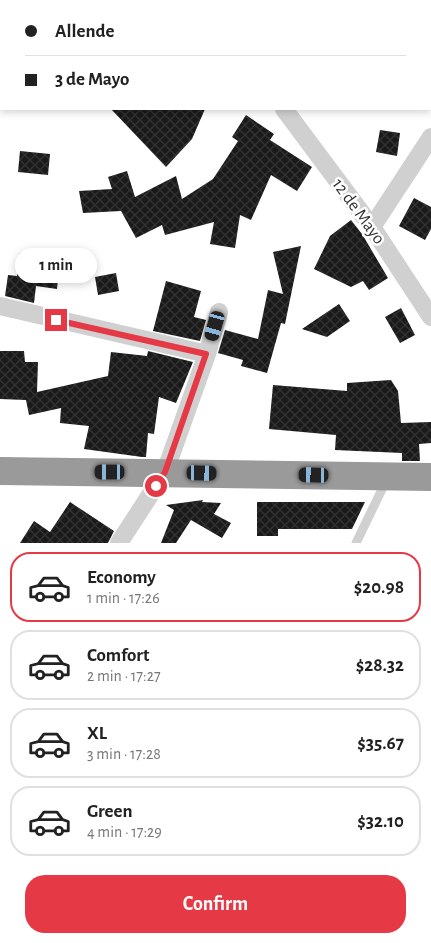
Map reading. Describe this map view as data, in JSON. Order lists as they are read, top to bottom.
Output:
{
  "streets": {
    "street": ["12 de Mayo"]
  },
  "page": {
    "banner": ["Allende", "3 de Mayo"],
    "bubble": "1 min",
    "list": [
      {
        "name": "Economy",
        "note": "1 min · 17:26",
        "value": "$20.98"
      },
      {
        "name": "Comfort",
        "note": "2 min · 17:27",
        "value": "$28.32"
      },
      {
        "name": "XL",
        "note": "3 min · 17:28",
        "value": "$35.67"
      },
      {
        "name": "Green",
        "note": "4 min · 17:29",
        "value": "$32.10"
      }
    ],
    "buttons": "Confirm"
  }
}
